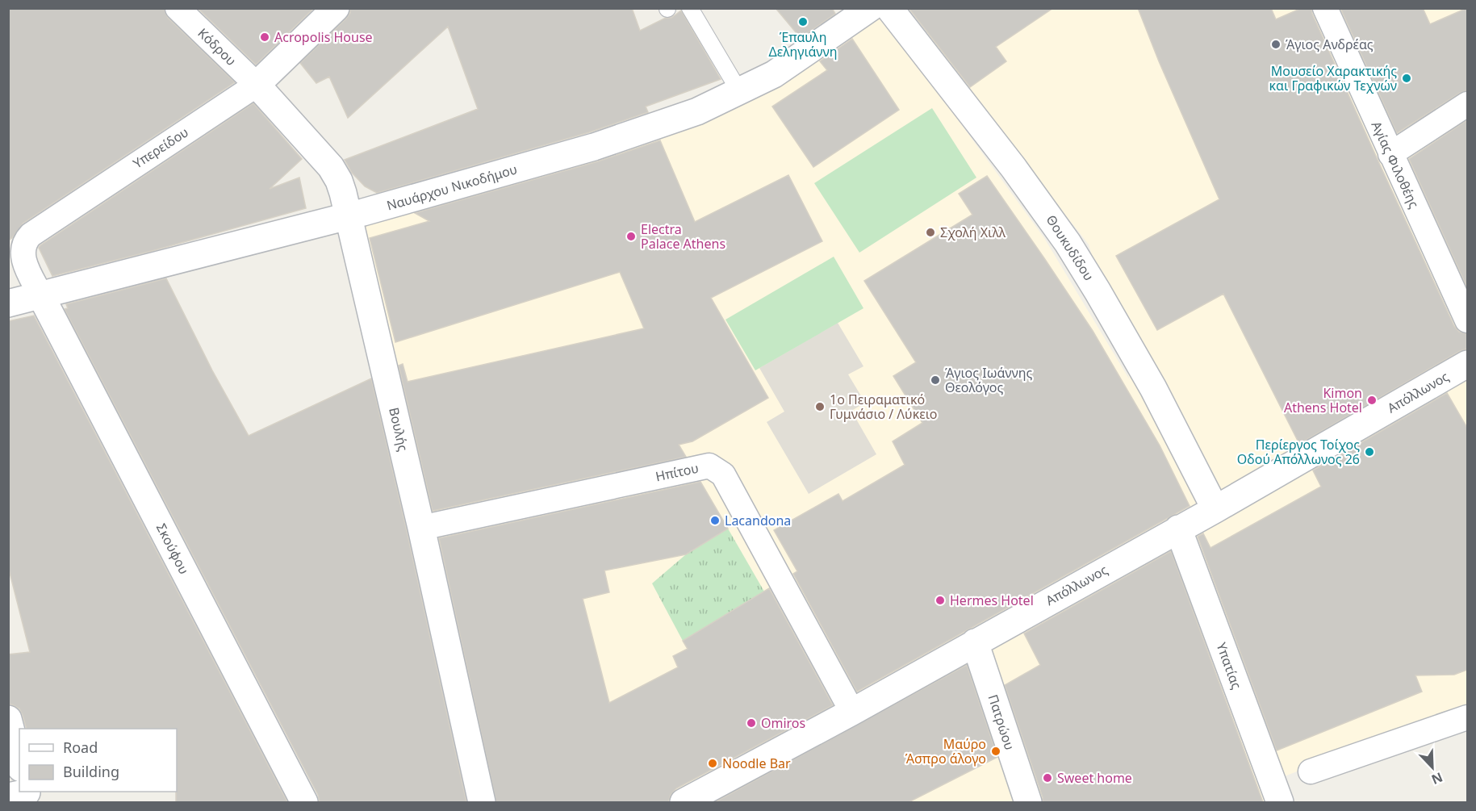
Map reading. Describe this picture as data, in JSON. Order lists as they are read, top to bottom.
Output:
{
  "streets": {
    "street": [
      "Κόδρου",
      "Υπερείδου",
      "Αγίας Φιλοθέης",
      "Ναυάρχου Νικοδήμου",
      "Θουκυδίδου",
      "Απόλλωνος",
      "Βουλής",
      "Ηπίτου",
      "Σκούφου",
      "Υπατίας",
      "Πατρώου"
    ]
  },
  "crossings": [
    ["Κόδρου", "Υπερείδου"],
    ["Κόδρου", "Βουλής"],
    ["Υπερείδου", "Ναυάρχου Νικοδήμου"],
    ["Υπερείδου", "Βουλής"],
    ["Υπερείδου", "Σκούφου"],
    ["Ναυάρχου Νικοδήμου", "Βουλής"],
    ["Ναυάρχου Νικοδήμου", "Σκούφου"],
    ["Θουκυδίδου", "Απόλλωνος"],
    ["Απόλλωνος", "Ηπίτου"],
    ["Απόλλωνος", "Υπατίας"],
    ["Απόλλωνος", "Πατρώου"],
    ["Βουλής", "Ηπίτου"]
  ],
  "places": [
    "Έπαυλη Δεληγιάννη",
    "Acropolis House",
    "Άγιος Ανδρέας",
    "Μουσείο Χαρακτικής και Γραφικών Τεχνών",
    "Σχολή Χιλλ",
    "Electra Palace Athens",
    "Άγιος Ιωάννης Θεολόγος",
    "Kimon Athens Hotel",
    "1ο Πειραματικό Γυμνάσιο / Λύκειο",
    "Περίεργος Τοίχος Οδού Απόλλωνος 26",
    "Lacandona",
    "Hermes Hotel",
    "Omiros",
    "Μαύρο Άσπρο άλογο",
    "Noodle Bar",
    "Sweet home"
  ],
  "legend": ["Road", "Building"],
  "north": "bottom right"
}
